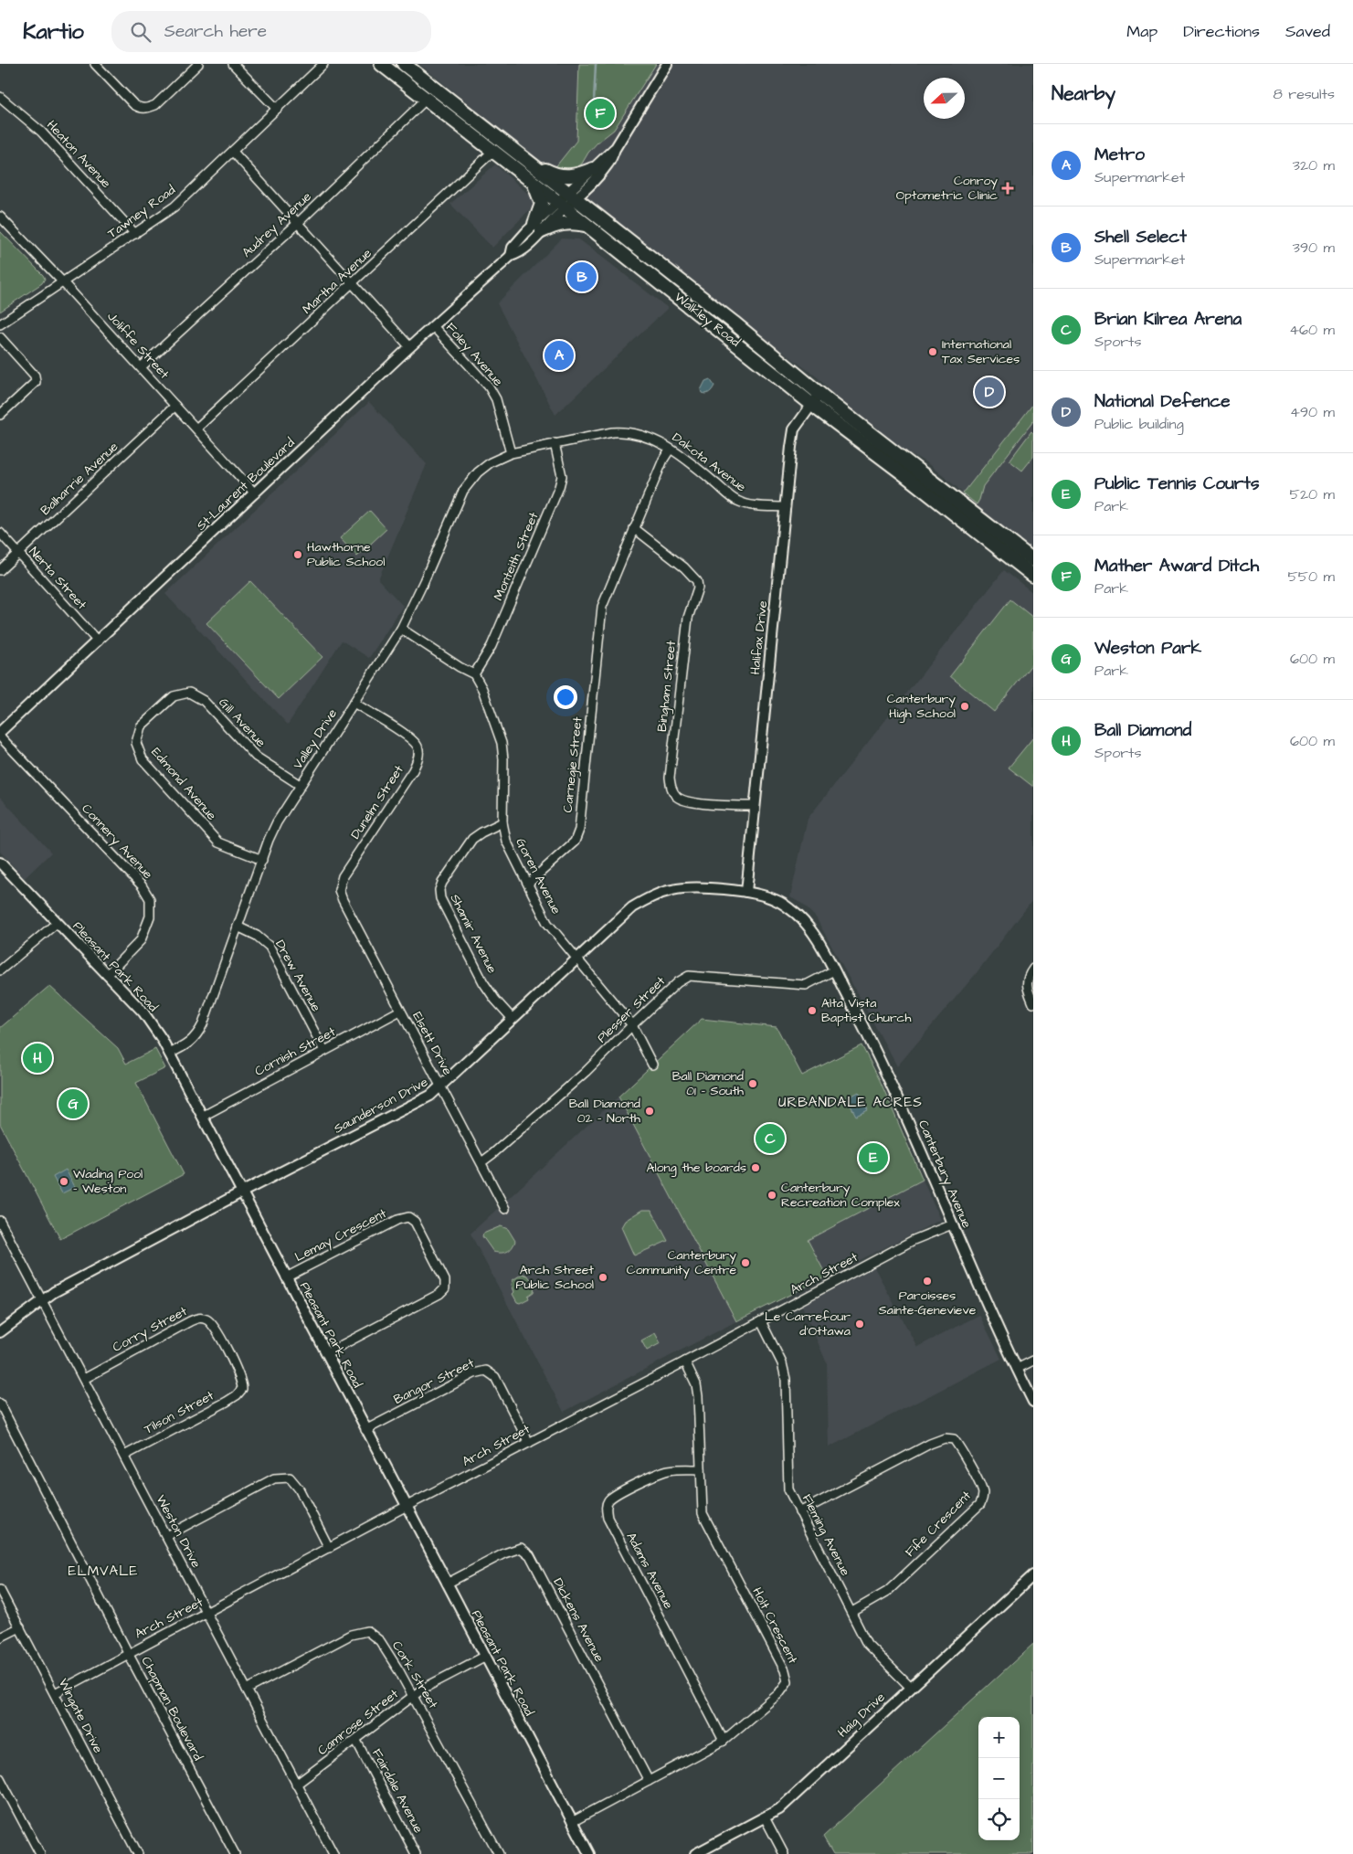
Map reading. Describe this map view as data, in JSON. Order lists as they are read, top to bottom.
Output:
{
  "streets": {
    "main road": ["Walkley Road"],
    "street": [
      "Heaton Avenue",
      "Tawney Road",
      "Audrey Avenue",
      "Martha Avenue",
      "Joliffe Street",
      "Foley Avenue",
      "Dakota Avenue",
      "Balharrie Avenue",
      "St-Laurent Boulevard",
      "Monteith Street",
      "Nerta Street",
      "Halifax Drive",
      "Bingham Street",
      "Gill Avenue",
      "Valley Drive",
      "Carnegie Street",
      "Edmond Avenue",
      "Dunelm Street",
      "Connery Avenue",
      "Goren Avenue",
      "Shamir Avenue",
      "Pleasant Park Road",
      "Drew Avenue",
      "Plesser Street",
      "Elsett Drive",
      "Cornish Street",
      "Saunderson Drive",
      "Canterbury Avenue",
      "Lemay Crescent",
      "Arch Street",
      "Corry Street",
      "Bangor Street",
      "Tilson Street",
      "Fife Crescent",
      "Weston Drive",
      "Fleming Avenue",
      "Adams Avenue",
      "Dickens Avenue",
      "Holt Crescent",
      "Cork Street",
      "Chapman Boulevard",
      "Haig Drive",
      "Wingate Drive",
      "Camrose Street",
      "Fairdale Avenue"
    ]
  },
  "crossings": [
    ["Heaton Avenue", "Tawney Road"],
    ["Tawney Road", "Joliffe Street"],
    ["Audrey Avenue", "Walkley Road"],
    ["Audrey Avenue", "Joliffe Street"],
    ["Martha Avenue", "Walkley Road"],
    ["Martha Avenue", "Joliffe Street"],
    ["Walkley Road", "St-Laurent Boulevard"],
    ["Walkley Road", "Halifax Drive"],
    ["Joliffe Street", "Balharrie Avenue"],
    ["Joliffe Street", "St-Laurent Boulevard"],
    ["Foley Avenue", "Dakota Avenue"],
    ["Foley Avenue", "St-Laurent Boulevard"],
    ["Foley Avenue", "Valley Drive"],
    ["Dakota Avenue", "Monteith Street"],
    ["Dakota Avenue", "Halifax Drive"],
    ["Dakota Avenue", "Valley Drive"],
    ["Dakota Avenue", "Carnegie Street"],
    ["Balharrie Avenue", "Nerta Street"],
    ["St-Laurent Boulevard", "Nerta Street"],
    ["Monteith Street", "Goren Avenue"],
    ["Halifax Drive", "Bingham Street"],
    ["Halifax Drive", "Saunderson Drive"],
    ["Halifax Drive", "Canterbury Avenue"],
    ["Bingham Street", "Carnegie Street"],
    ["Gill Avenue", "Valley Drive"],
    ["Gill Avenue", "Edmond Avenue"],
    ["Valley Drive", "Edmond Avenue"],
    ["Valley Drive", "Dunelm Street"],
    ["Valley Drive", "Pleasant Park Road"],
    ["Valley Drive", "Drew Avenue"],
    ["Carnegie Street", "Goren Avenue"],
    ["Dunelm Street", "Elsett Drive"],
    ["Connery Avenue", "Pleasant Park Road"],
    ["Goren Avenue", "Shamir Avenue"],
    ["Goren Avenue", "Plesser Street"],
    ["Goren Avenue", "Saunderson Drive"],
    ["Shamir Avenue", "Saunderson Drive"],
    ["Pleasant Park Road", "Cornish Street"],
    ["Pleasant Park Road", "Saunderson Drive"],
    ["Pleasant Park Road", "Lemay Crescent"],
    ["Pleasant Park Road", "Arch Street"],
    ["Pleasant Park Road", "Bangor Street"],
    ["Pleasant Park Road", "Dickens Avenue"],
    ["Pleasant Park Road", "Holt Crescent"],
    ["Pleasant Park Road", "Camrose Street"],
    ["Drew Avenue", "Cornish Street"],
    ["Plesser Street", "Elsett Drive"],
    ["Plesser Street", "Canterbury Avenue"],
    ["Elsett Drive", "Cornish Street"],
    ["Elsett Drive", "Saunderson Drive"],
    ["Saunderson Drive", "Canterbury Avenue"],
    ["Saunderson Drive", "Weston Drive"],
    ["Canterbury Avenue", "Arch Street"],
    ["Arch Street", "Bangor Street"],
    ["Arch Street", "Weston Drive"],
    ["Arch Street", "Fleming Avenue"],
    ["Arch Street", "Holt Crescent"],
    ["Arch Street", "Chapman Boulevard"],
    ["Arch Street", "Wingate Drive"],
    ["Corry Street", "Tilson Street"],
    ["Corry Street", "Weston Drive"],
    ["Tilson Street", "Weston Drive"],
    ["Fife Crescent", "Fleming Avenue"],
    ["Weston Drive", "Cork Street"],
    ["Weston Drive", "Camrose Street"],
    ["Fleming Avenue", "Haig Drive"],
    ["Adams Avenue", "Holt Crescent"],
    ["Dickens Avenue", "Holt Crescent"],
    ["Cork Street", "Camrose Street"],
    ["Camrose Street", "Fairdale Avenue"]
  ],
  "districts": ["URBANDALE ACRES", "ELMVALE"],
  "places": {
    "health": ["Conroy Optometric Clinic"],
    "other": [
      "International Tax Services",
      "Hawthorne Public School",
      "Canterbury High School",
      "Alta Vista Baptist Church",
      "Ball Diamond 01 - South",
      "Ball Diamond 02 - North",
      "Along the boards",
      "Wading Pool - Weston",
      "Canterbury Recreation Complex",
      "Canterbury Community Centre",
      "Arch Street Public School",
      "Paroisses Sainte-Genevieve",
      "Le Carrefour d'Ottawa"
    ]
  },
  "north": "left",
  "page": {
    "header": "Kartio",
    "search": "Search here",
    "nav": ["Map", "Directions", "Saved"],
    "heading": ["Nearby", "8 results"],
    "pins": [
      "F",
      "B",
      "A",
      "D",
      "H",
      "G",
      "C",
      "E"
    ],
    "list": [
      {
        "mark": "A",
        "name": "Metro",
        "note": "Supermarket",
        "value": "320 m"
      },
      {
        "mark": "B",
        "name": "Shell Select",
        "note": "Supermarket",
        "value": "390 m"
      },
      {
        "mark": "C",
        "name": "Brian Kilrea Arena",
        "note": "Sports",
        "value": "460 m"
      },
      {
        "mark": "D",
        "name": "National Defence",
        "note": "Public building",
        "value": "490 m"
      },
      {
        "mark": "E",
        "name": "Public Tennis Courts",
        "note": "Park",
        "value": "520 m"
      },
      {
        "mark": "F",
        "name": "Mather Award Ditch",
        "note": "Park",
        "value": "550 m"
      },
      {
        "mark": "G",
        "name": "Weston Park",
        "note": "Park",
        "value": "600 m"
      },
      {
        "mark": "H",
        "name": "Ball Diamond",
        "note": "Sports",
        "value": "600 m"
      }
    ],
    "map_buttons": ["+", "−"]
  }
}
